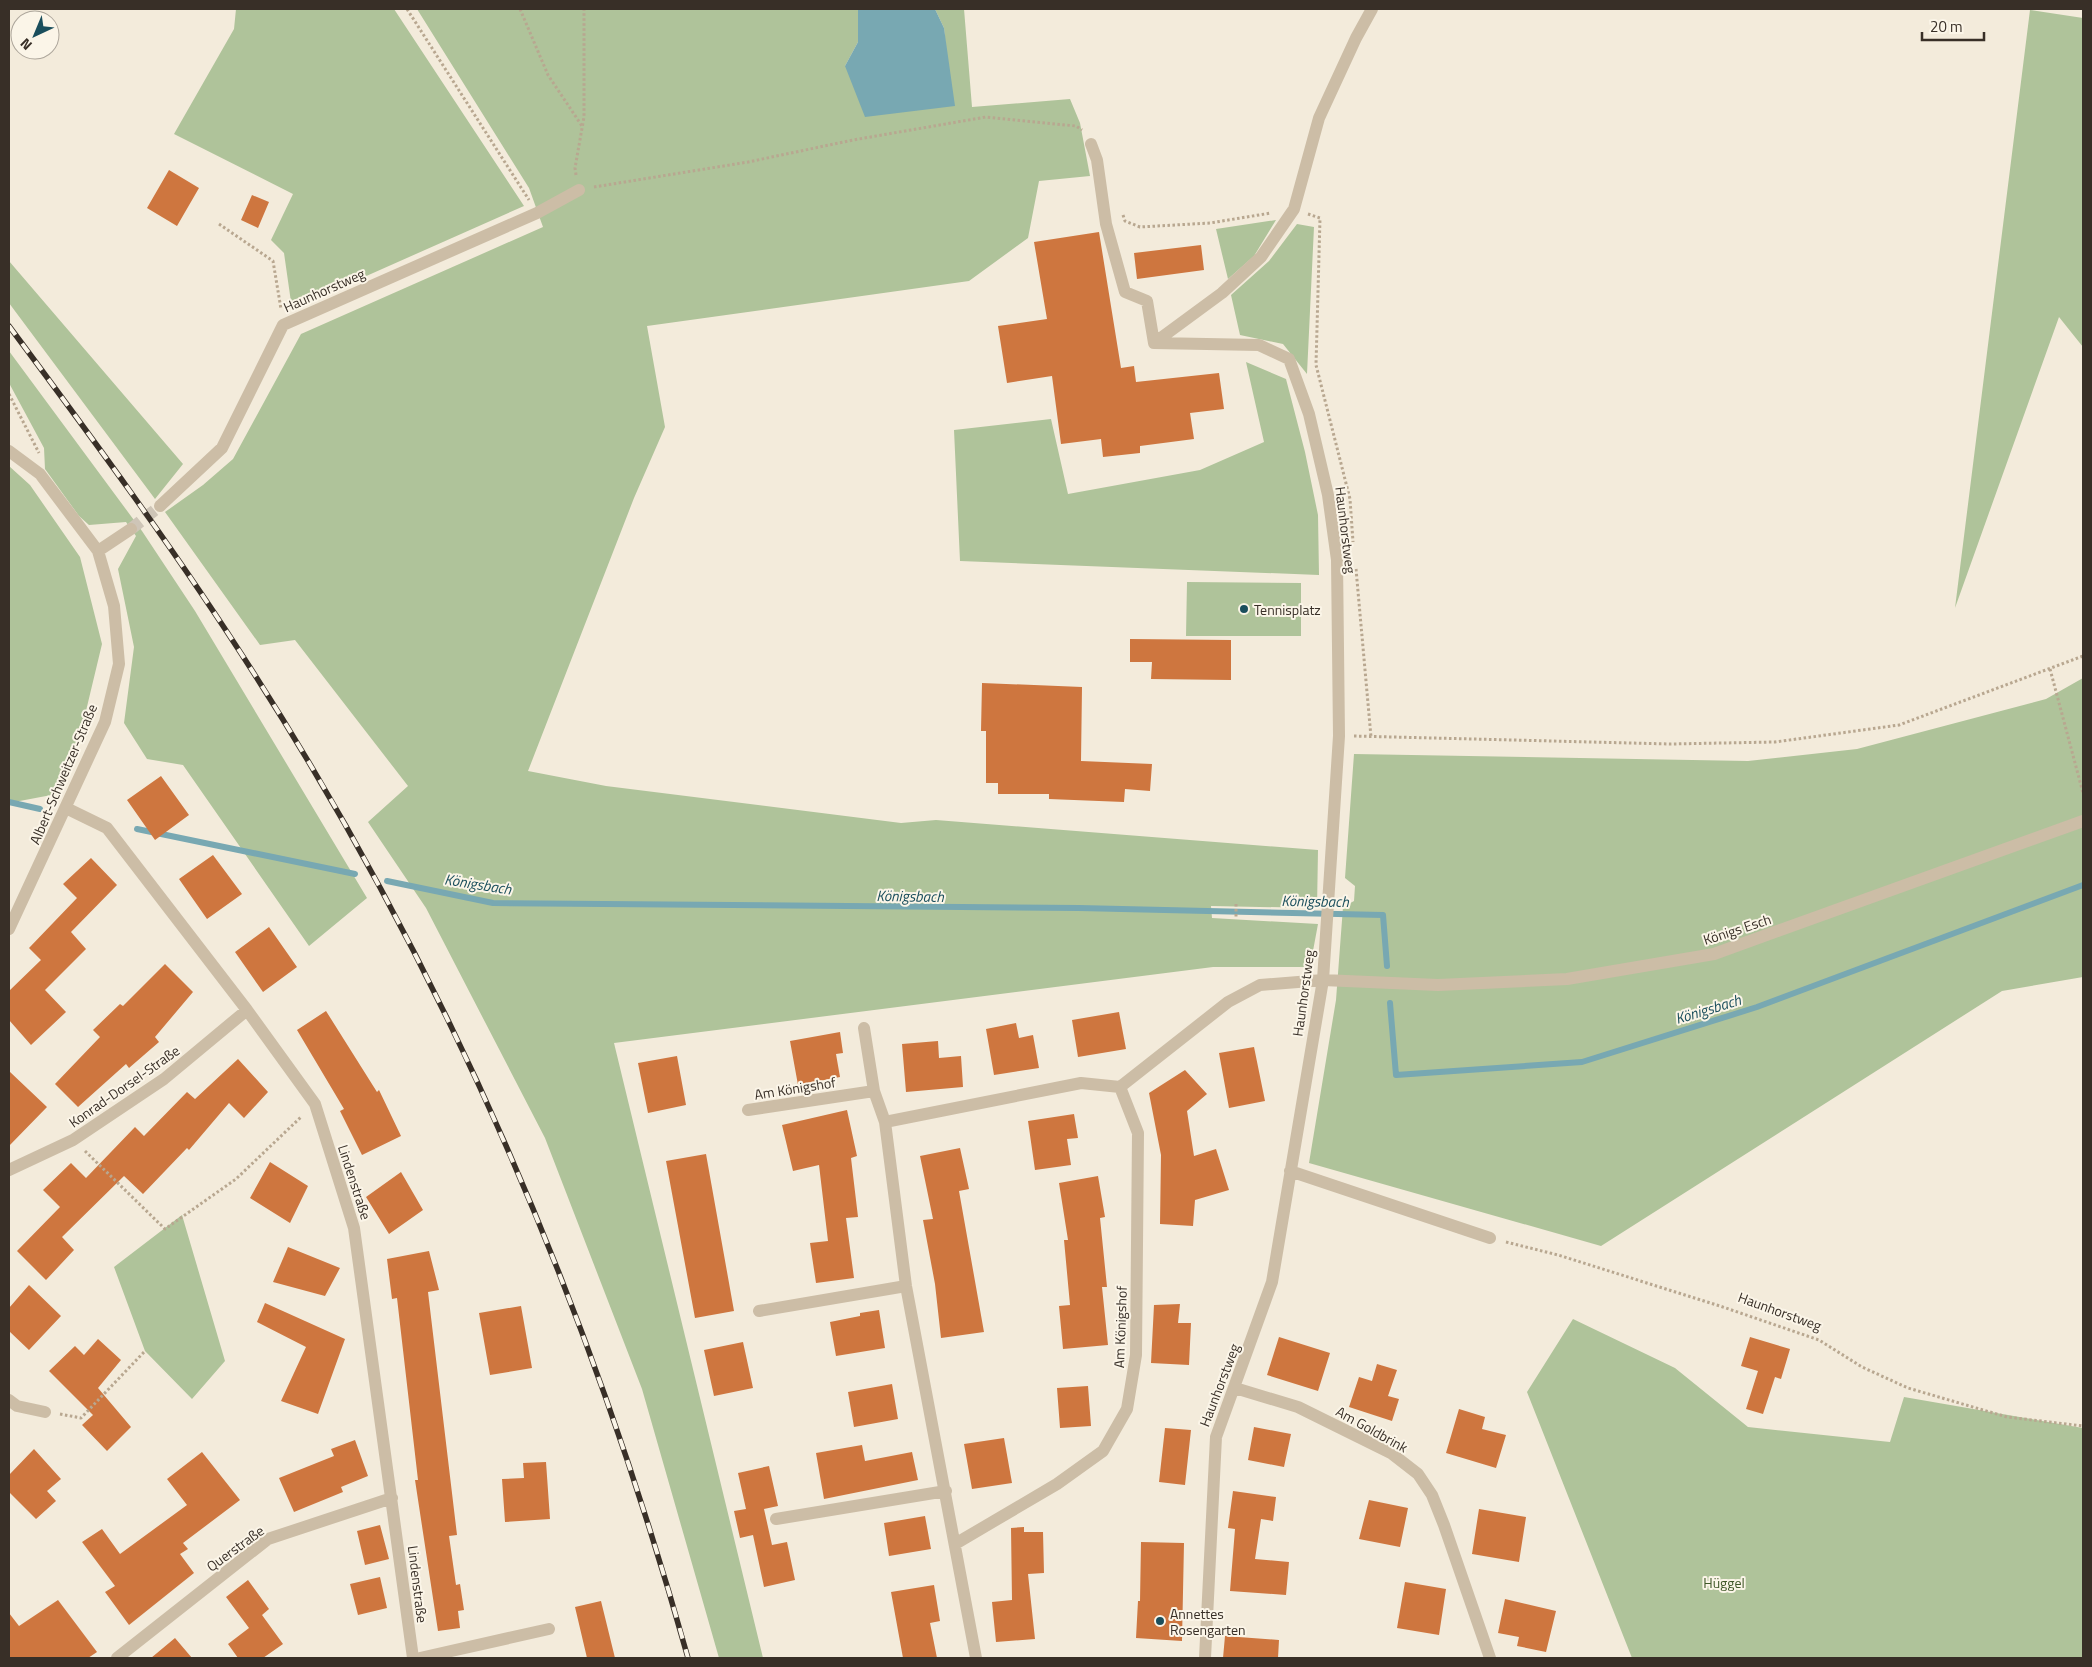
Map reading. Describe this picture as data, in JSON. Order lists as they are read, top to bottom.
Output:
{
  "streets": {
    "street": [
      "Haunhorstweg",
      "Albert-Schweitzer-Straße",
      "Königs Esch",
      "Konrad-Dorsel-Straße",
      "Am Königshof",
      "Lindenstraße",
      "Am Goldbrink",
      "Querstraße"
    ]
  },
  "crossings": [
    ["Haunhorstweg", "Königs Esch"],
    ["Haunhorstweg", "Am Goldbrink"],
    ["Albert-Schweitzer-Straße", "Lindenstraße"],
    ["Konrad-Dorsel-Straße", "Lindenstraße"],
    ["Lindenstraße", "Querstraße"]
  ],
  "water": ["Königsbach"],
  "parks": ["Hüggel"],
  "places": ["Tennisplatz", "Annettes Rosengarten"],
  "scale_bar": "20 m",
  "north": "bottom left"
}
